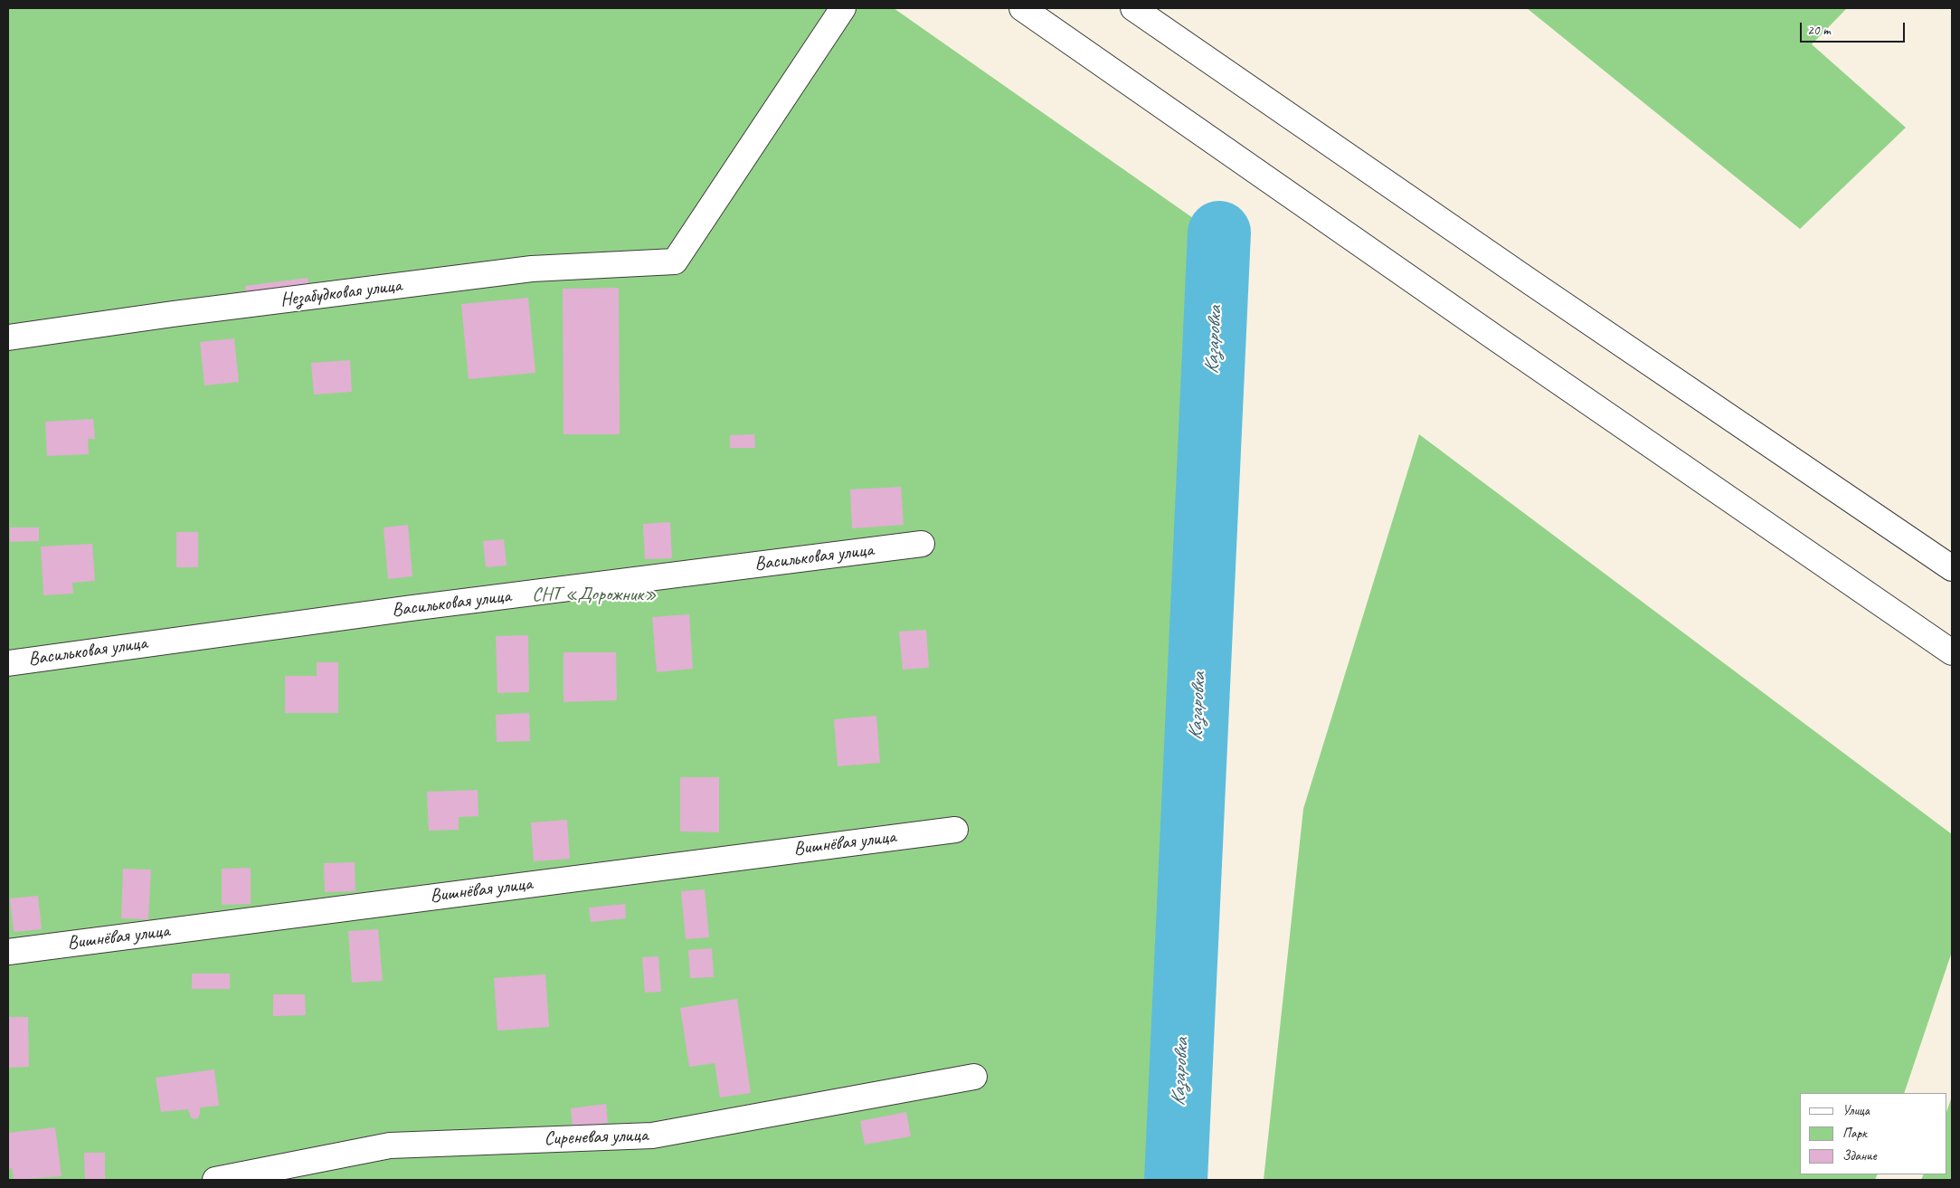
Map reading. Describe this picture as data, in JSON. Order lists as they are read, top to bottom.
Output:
{
  "streets": {
    "main road": [
      "Незабудковая улица",
      "Васильковая улица",
      "Вишнёвая улица",
      "Сиреневая улица"
    ]
  },
  "water": ["Казаровка"],
  "parks": ["СНТ «Дорожник»"],
  "legend": ["Улица", "Парк", "Здание"],
  "scale_bar": "20 m"
}
